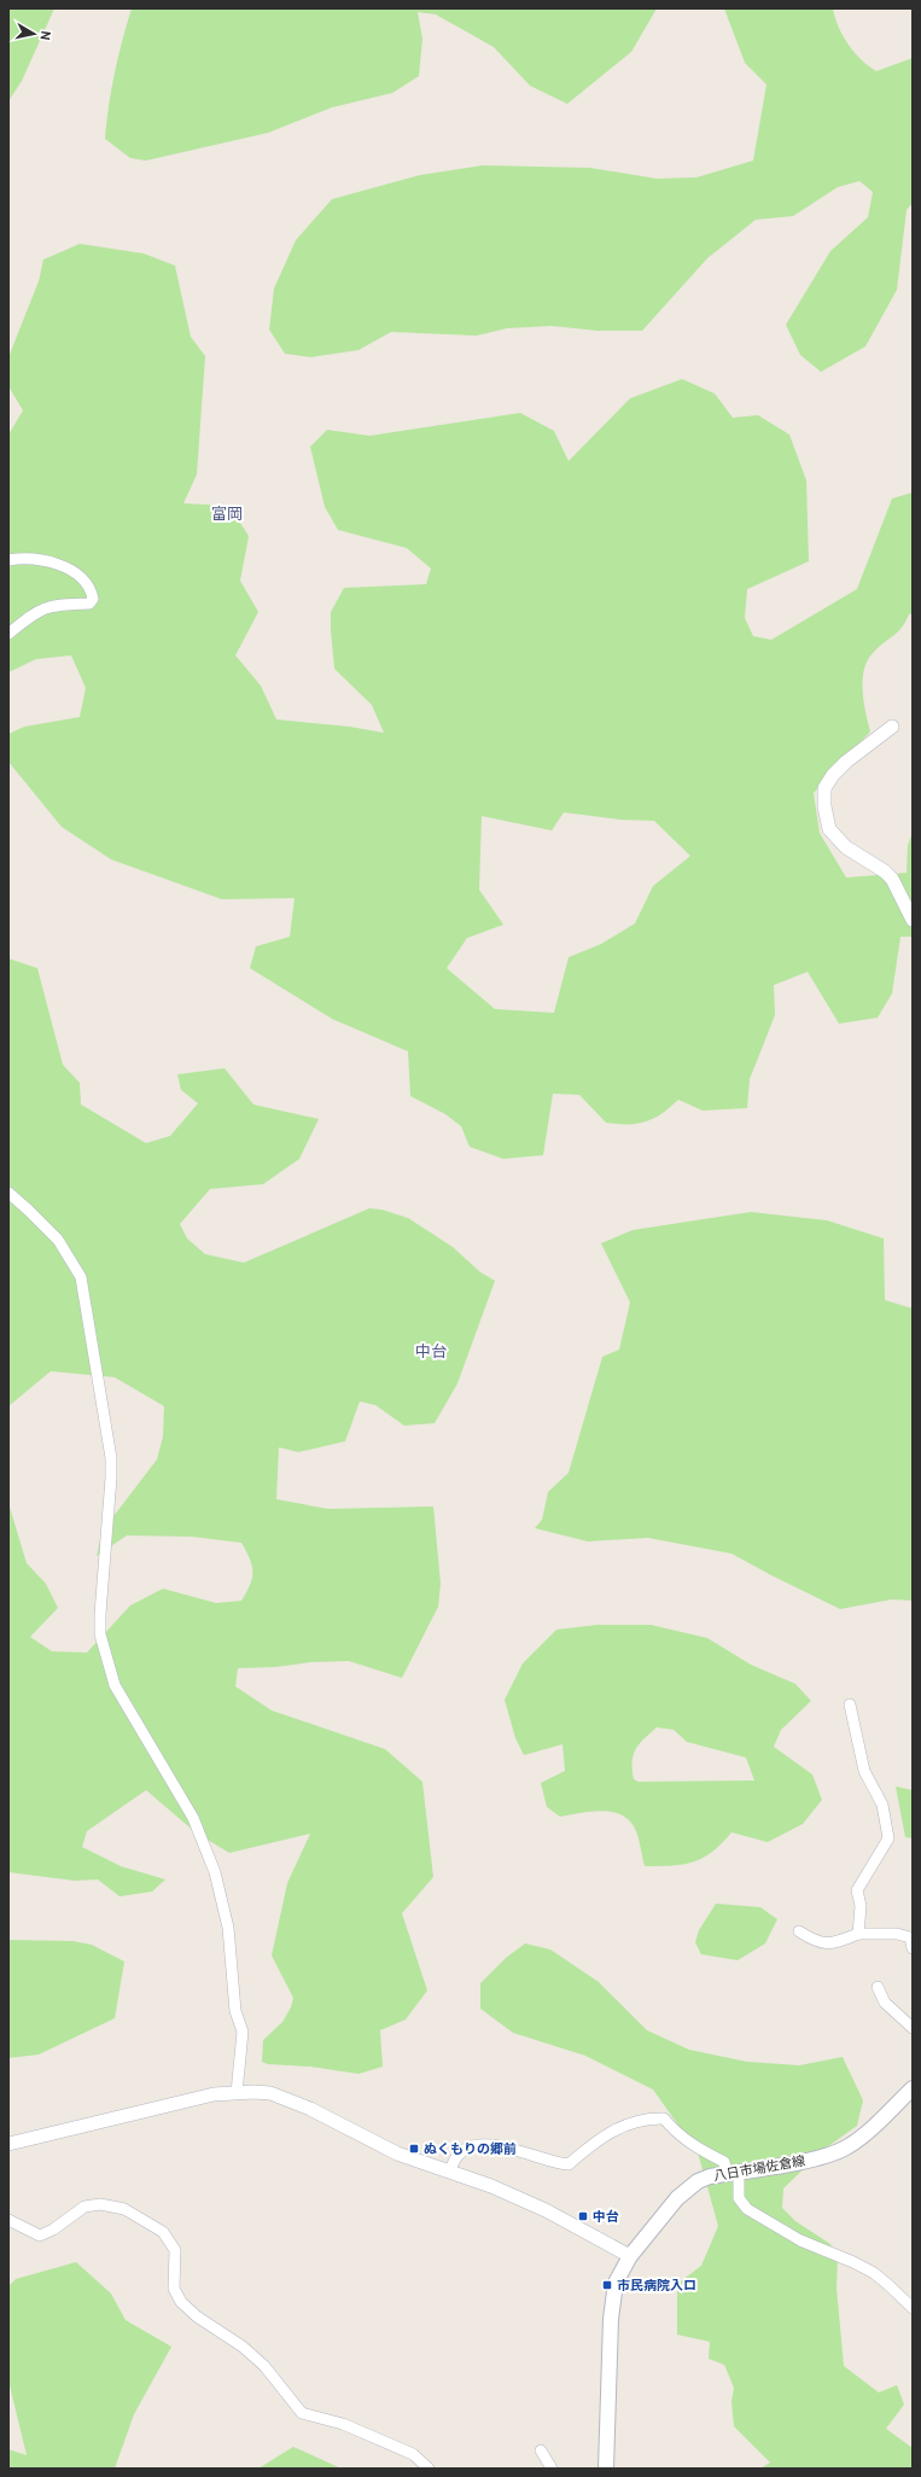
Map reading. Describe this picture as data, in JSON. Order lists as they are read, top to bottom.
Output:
{
  "streets": {
    "main road": ["八日市場佐倉線"]
  },
  "districts": ["富岡", "中台"],
  "places": {
    "transit": ["ぬくもりの郷前", "中台", "市民病院入ロ"]
  },
  "north": "right"
}
